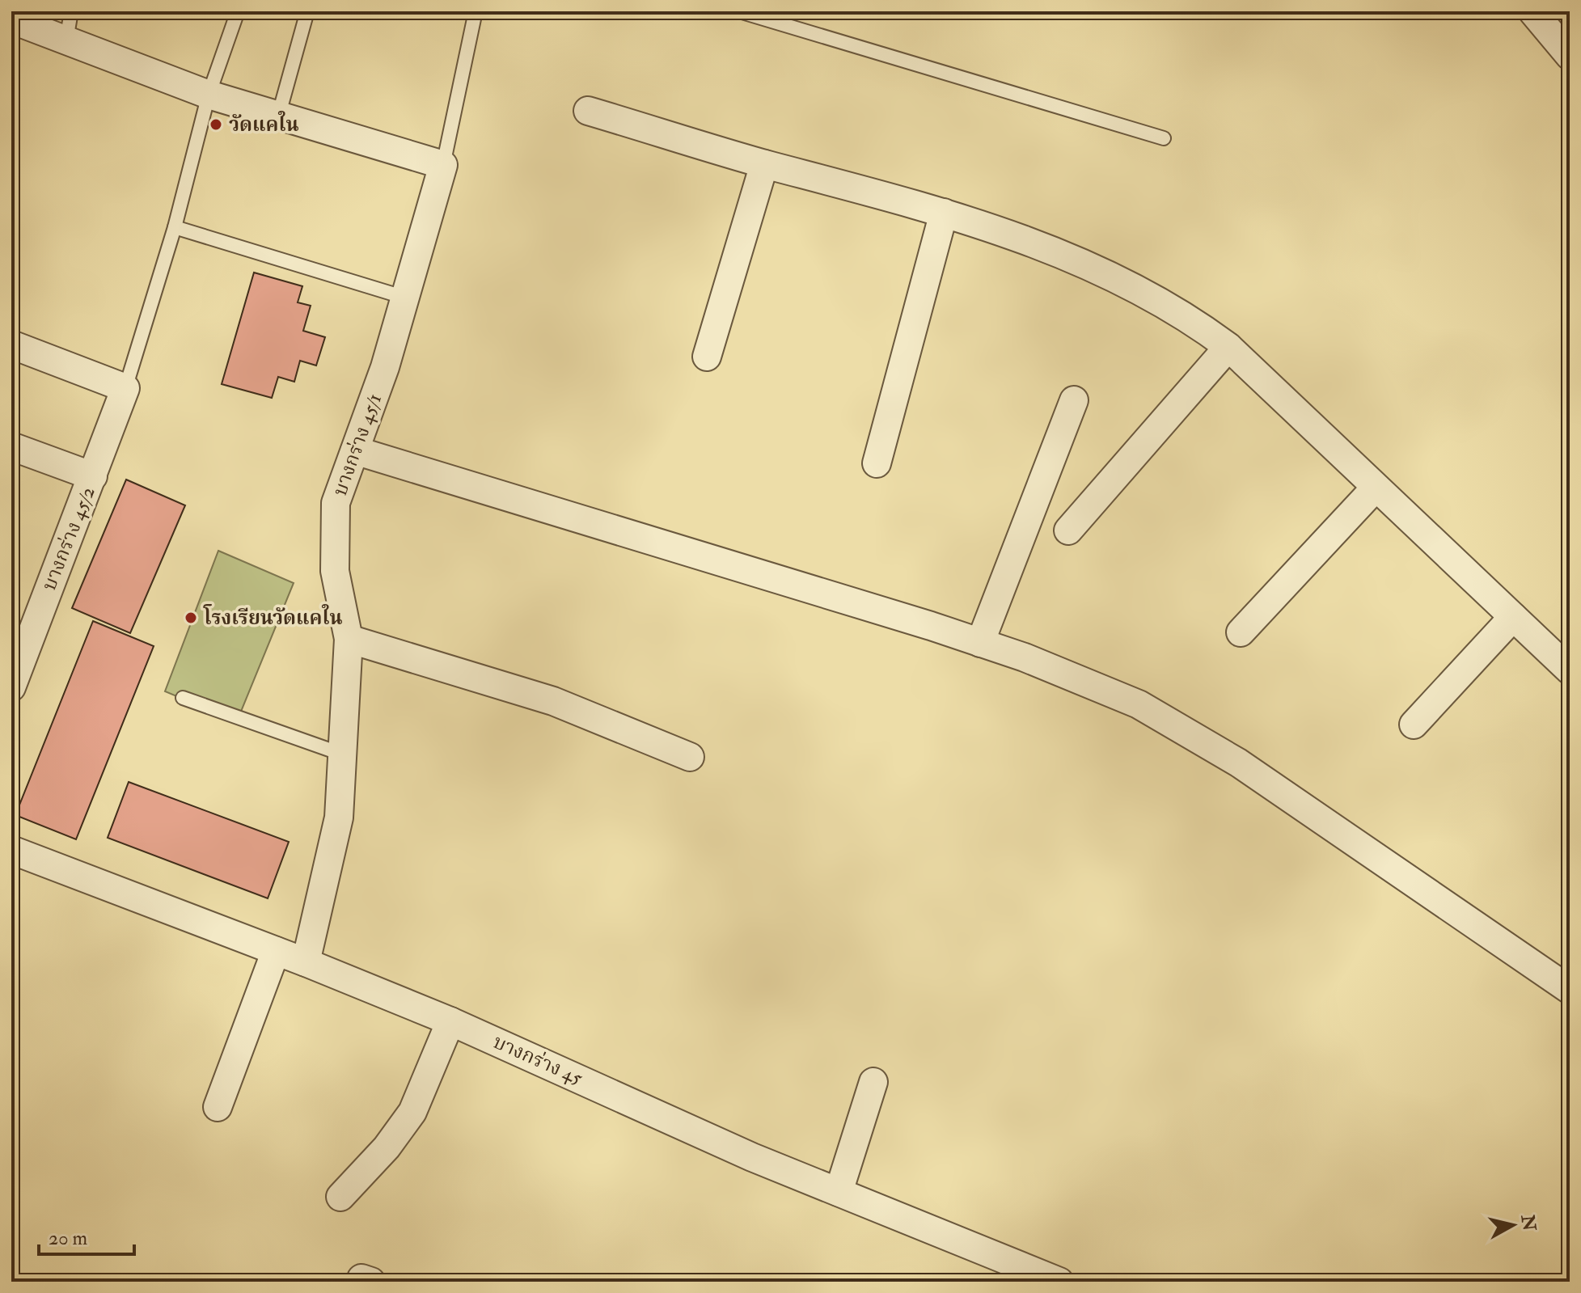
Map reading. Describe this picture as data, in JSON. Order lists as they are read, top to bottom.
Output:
{
  "streets": {
    "street": ["บางกร่าง 45/1", "บางกร่าง 45/2", "บางกร่าง 45"]
  },
  "crossings": [
    ["บางกร่าง 45/1", "บางกร่าง 45"]
  ],
  "places": ["วัดแคใน", "โรงเรียนวัดแคใน"],
  "scale_bar": "20 m",
  "north": "right"
}
